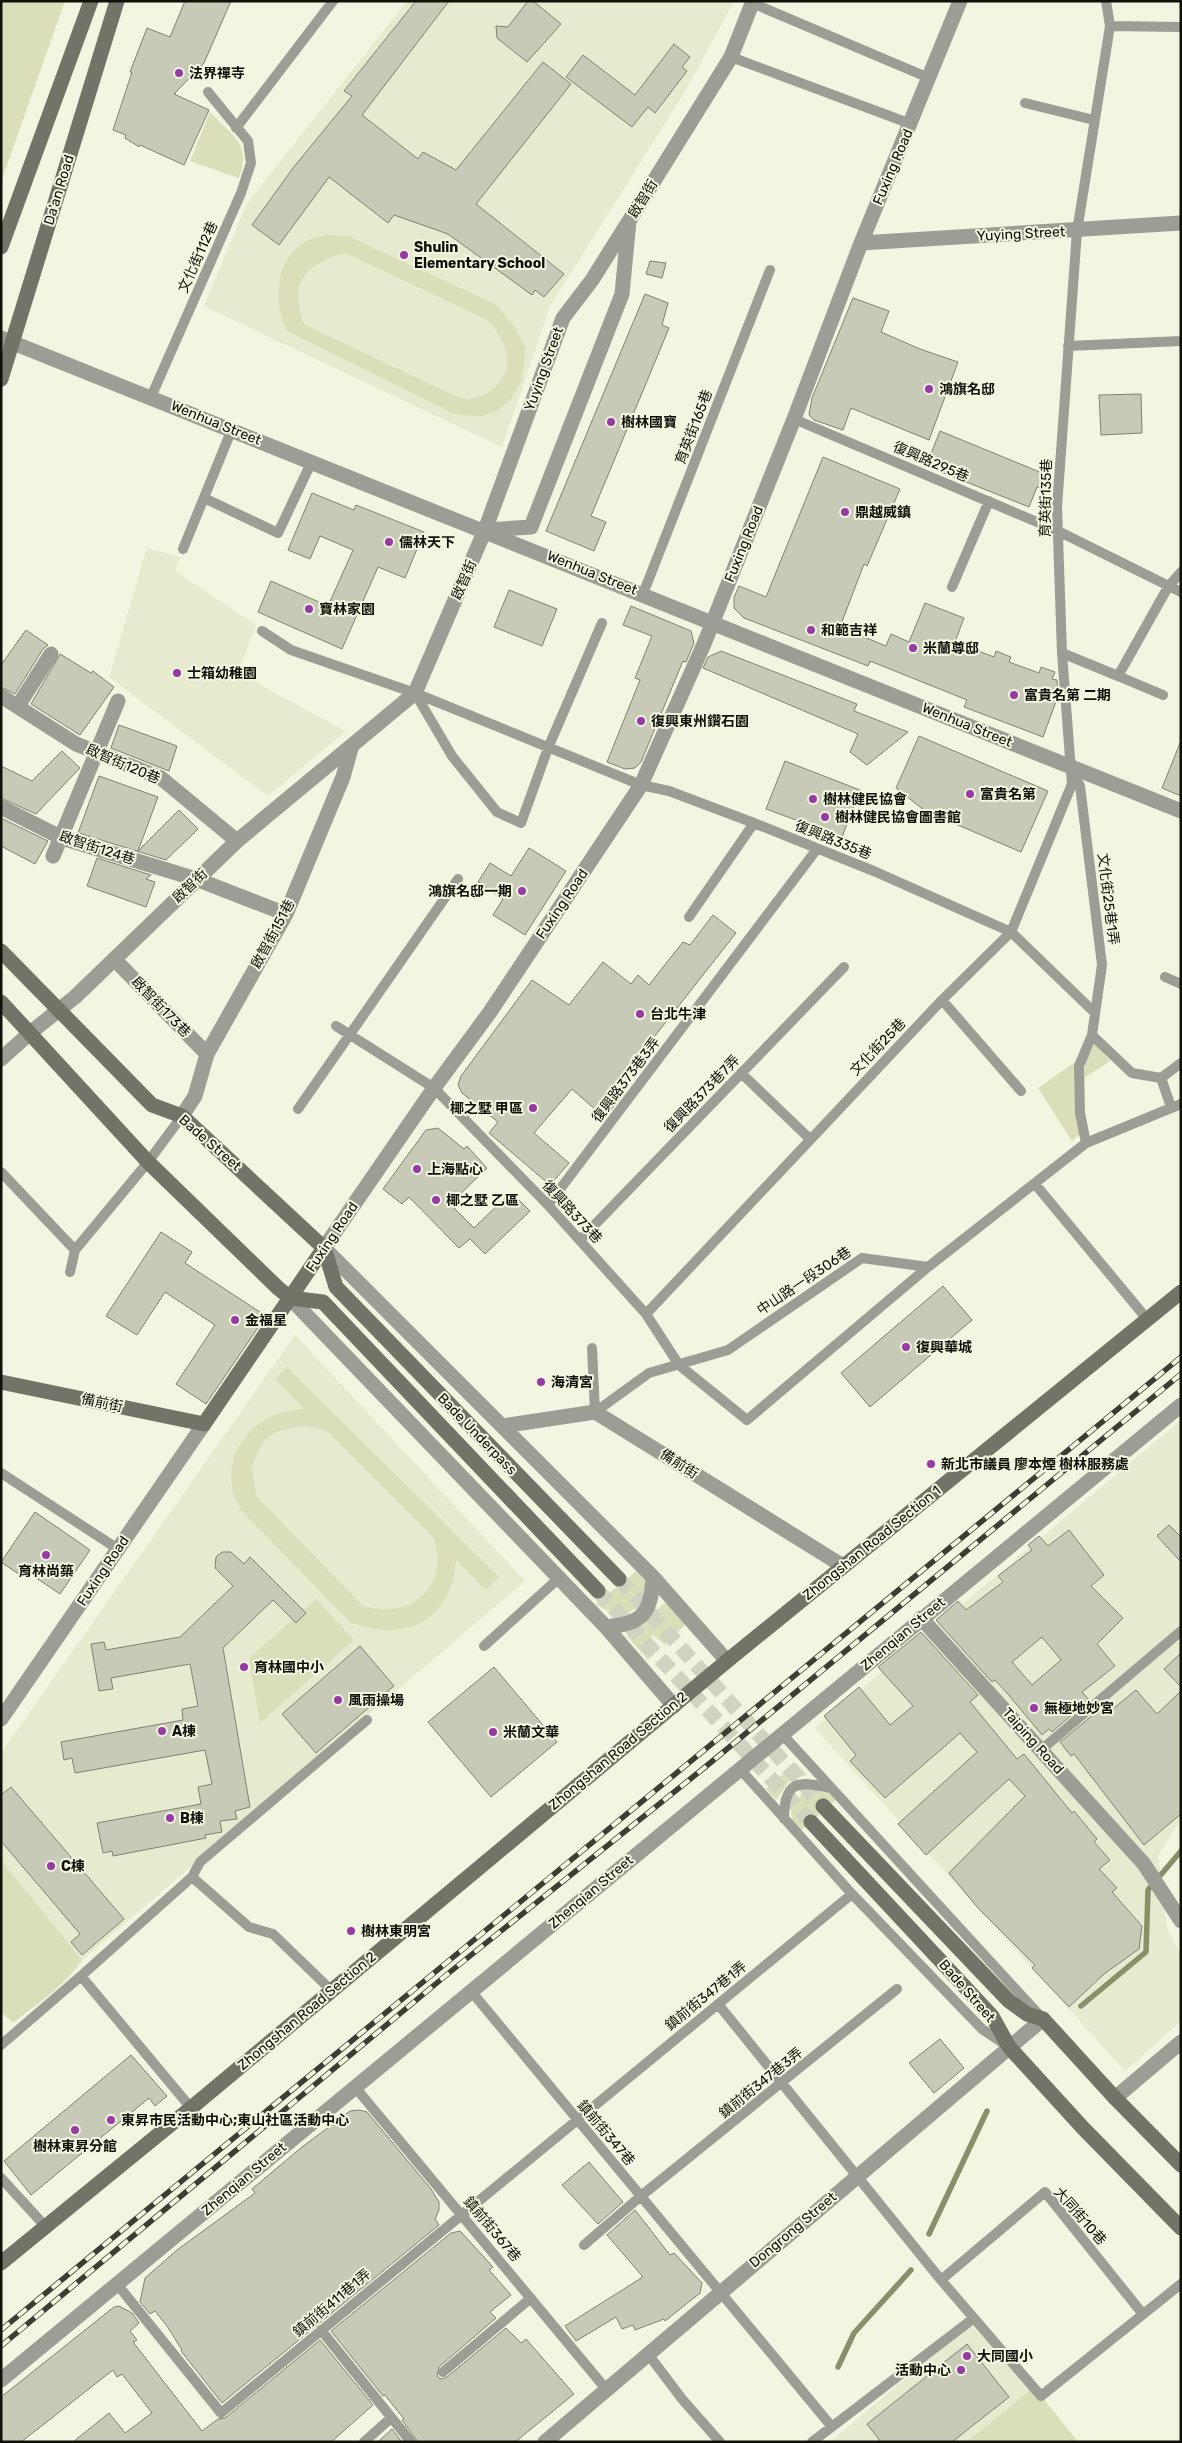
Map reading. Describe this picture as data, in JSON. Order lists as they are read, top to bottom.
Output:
{
  "streets": {
    "street": [
      "Fuxing Road",
      "Da'an Road",
      "啟智街",
      "Yuying Street",
      "Wenhua Street",
      "啟智街120巷",
      "啟智街124巷",
      "啟智街151巷",
      "啟智街173巷",
      "Bade Street",
      "備前街",
      "Bade Underpass",
      "Zhongshan Road Section 1",
      "Zhenqian Street",
      "Taiping Road",
      "Zhongshan Road Section 2",
      "Dongrong Street"
    ],
    "lane": [
      "文化街112巷",
      "育英街165巷",
      "復興路295巷",
      "育英街135巷",
      "復興路335巷",
      "文化街25巷1弄",
      "文化街25巷",
      "復興路373巷3弄",
      "復興路373巷7弄",
      "復興路373巷",
      "中山路一段306巷",
      "鎮前街347巷1弄",
      "鎮前街347巷3弄",
      "鎮前街347巷",
      "大同街10巷",
      "鎮前街367巷",
      "鎮前街411巷1弄"
    ]
  },
  "crossings": [
    ["Fuxing Road", "Yuying Street"],
    ["Fuxing Road", "Wenhua Street"],
    ["Fuxing Road", "復興路295巷"],
    ["Fuxing Road", "復興路335巷"],
    ["Fuxing Road", "Bade Street"],
    ["Fuxing Road", "復興路373巷"],
    ["Fuxing Road", "備前街"],
    ["Fuxing Road", "Bade Underpass"],
    ["Da'an Road", "Wenhua Street"],
    ["啟智街", "Yuying Street"],
    ["啟智街", "Wenhua Street"],
    ["啟智街", "啟智街120巷"],
    ["啟智街", "復興路335巷"],
    ["啟智街", "啟智街124巷"],
    ["啟智街", "啟智街151巷"],
    ["啟智街", "啟智街173巷"],
    ["啟智街", "Bade Street"],
    ["Yuying Street", "Wenhua Street"],
    ["Yuying Street", "育英街135巷"],
    ["文化街112巷", "Wenhua Street"],
    ["Wenhua Street", "育英街165巷"],
    ["Wenhua Street", "育英街135巷"],
    ["Wenhua Street", "文化街25巷1弄"],
    ["Wenhua Street", "文化街25巷"],
    ["復興路295巷", "育英街135巷"],
    ["育英街135巷", "文化街25巷1弄"],
    ["育英街135巷", "文化街25巷"],
    ["復興路335巷", "文化街25巷"],
    ["復興路335巷", "復興路373巷3弄"],
    ["啟智街124巷", "啟智街151巷"],
    ["文化街25巷1弄", "文化街25巷"],
    ["啟智街151巷", "啟智街173巷"],
    ["啟智街151巷", "Bade Street"],
    ["文化街25巷", "復興路373巷"],
    ["復興路373巷3弄", "復興路373巷"],
    ["復興路373巷7弄", "復興路373巷"],
    ["Bade Street", "Bade Underpass"],
    ["Bade Street", "Dongrong Street"],
    ["復興路373巷", "中山路一段306巷"],
    ["中山路一段306巷", "備前街"],
    ["備前街", "Zhongshan Road Section 1"],
    ["Zhongshan Road Section 1", "Zhongshan Road Section 2"],
    ["Zhenqian Street", "Taiping Road"],
    ["Zhenqian Street", "鎮前街347巷"],
    ["Zhenqian Street", "鎮前街367巷"],
    ["Zhenqian Street", "鎮前街411巷1弄"],
    ["鎮前街347巷1弄", "鎮前街347巷"],
    ["鎮前街347巷1弄", "鎮前街367巷"],
    ["鎮前街347巷1弄", "鎮前街411巷1弄"],
    ["鎮前街347巷3弄", "鎮前街347巷"],
    ["鎮前街347巷", "Dongrong Street"],
    ["鎮前街367巷", "Dongrong Street"],
    ["鎮前街367巷", "鎮前街411巷1弄"]
  ],
  "places": [
    "法界禪寺",
    "Shulin Elementary School",
    "鴻旗名邸",
    "樹林國寶",
    "鼎越威鎮",
    "儒林天下",
    "寶林家園",
    "和範吉祥",
    "米蘭尊邸",
    "士箱幼稚園",
    "富貴名第 二期",
    "復興東州鑽石園",
    "富貴名第",
    "樹林健民協會",
    "樹林健民協會圖書館",
    "鴻旗名邸一期",
    "台北牛津",
    "椰之墅 甲區",
    "上海點心",
    "椰之墅 乙區",
    "金福星",
    "復興華城",
    "海清宮",
    "新北市議員 廖本煙 樹林服務處",
    "育林尚築",
    "育林國中小",
    "風雨操場",
    "無極地妙宮",
    "A棟",
    "米蘭文華",
    "B棟",
    "C棟",
    "樹林東明宮",
    "東昇市民活動中心;東山社區活動中心",
    "樹林東昇分館",
    "大同國小",
    "活動中心"
  ]
}
